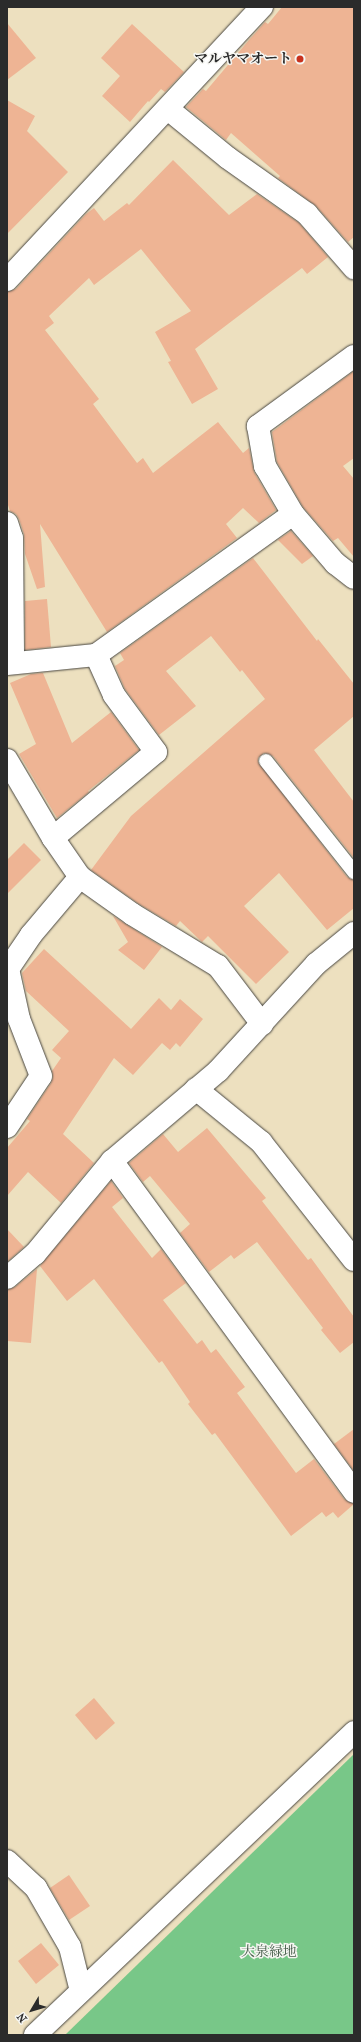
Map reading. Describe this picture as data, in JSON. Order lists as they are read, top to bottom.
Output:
{
  "parks": ["大泉緑地"],
  "places": ["マルヤマオート"],
  "north": "bottom left"
}
